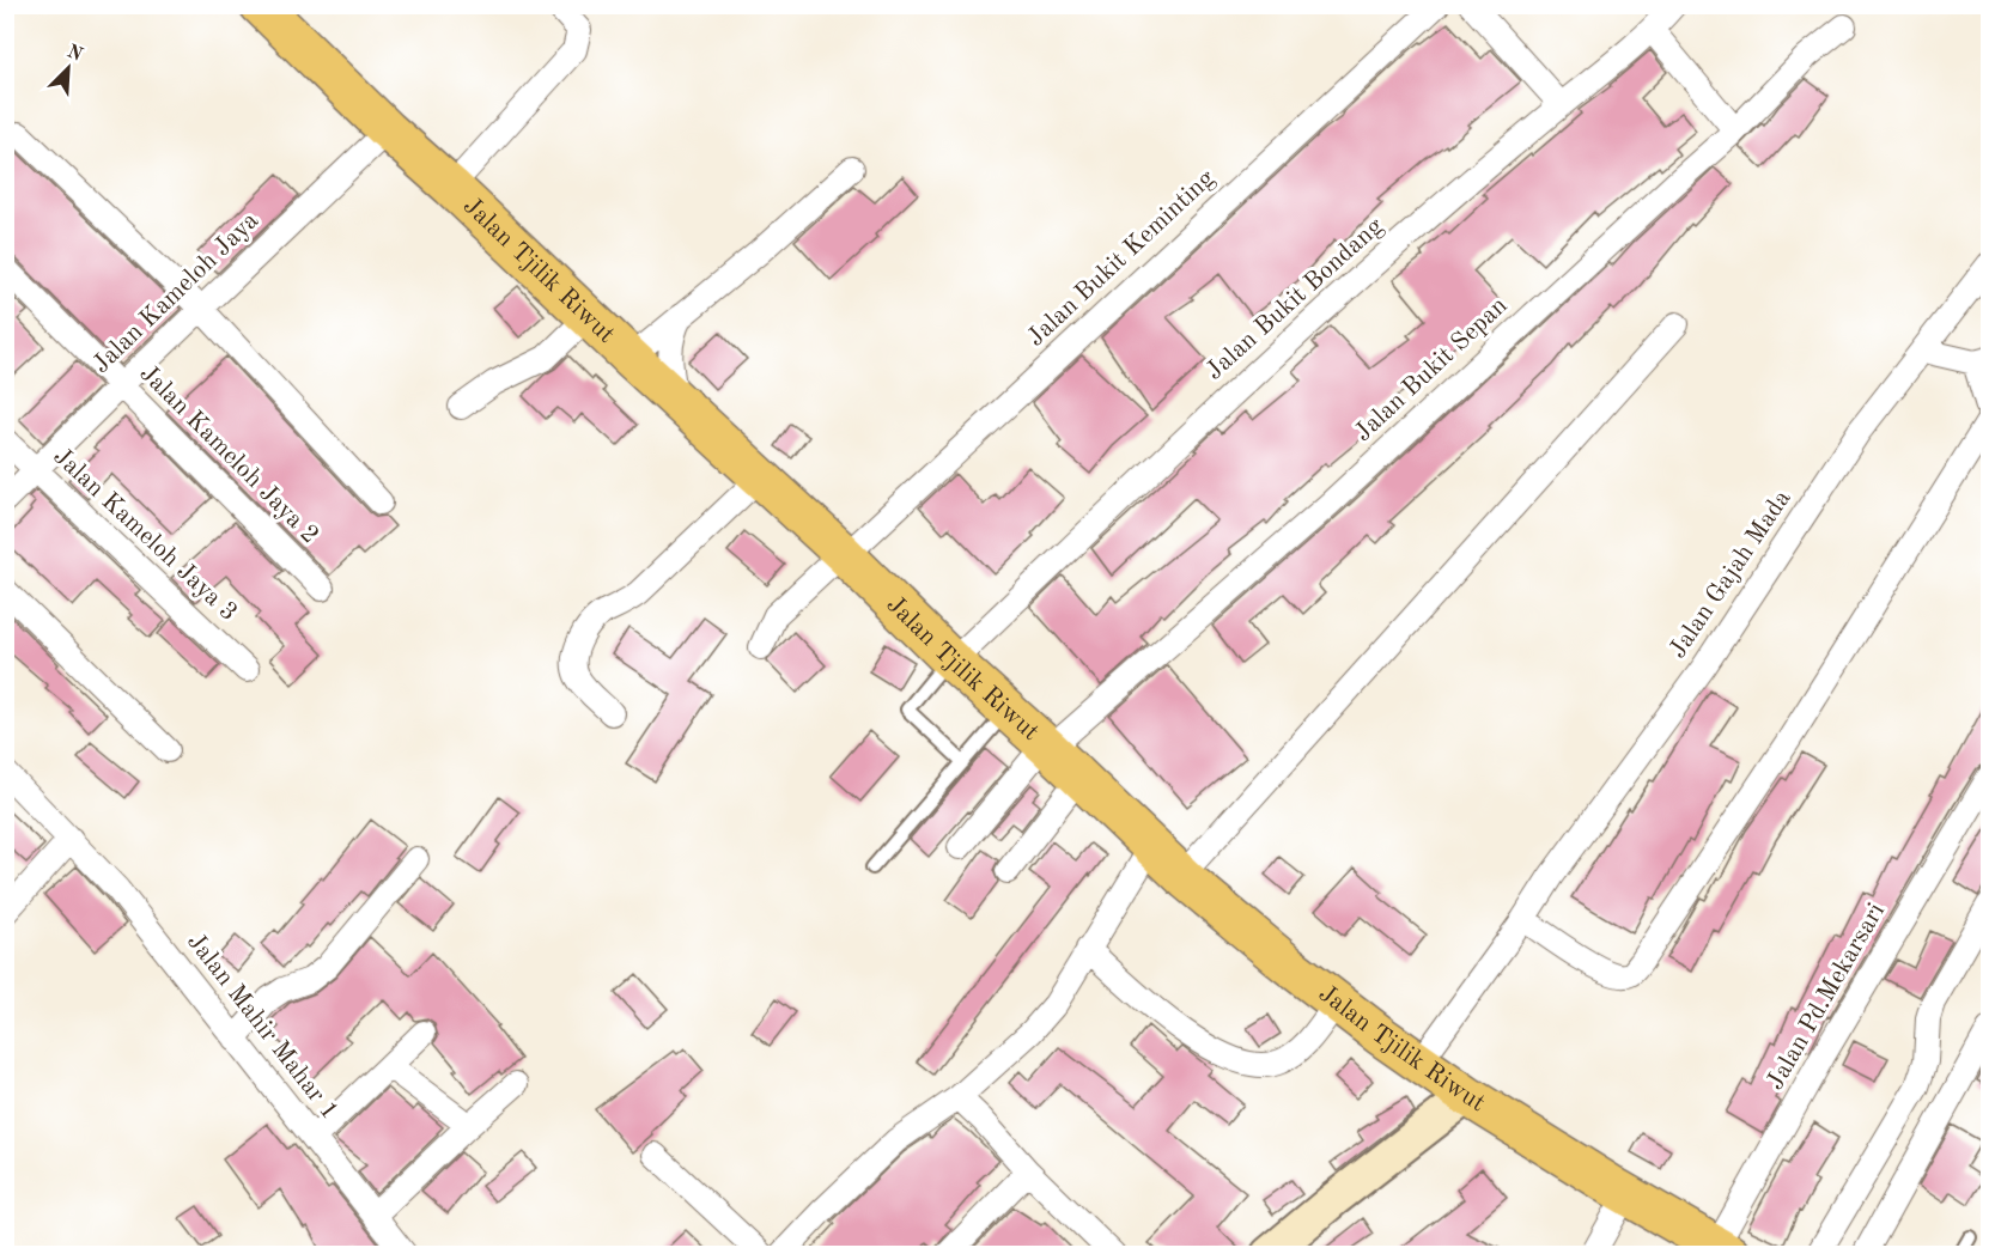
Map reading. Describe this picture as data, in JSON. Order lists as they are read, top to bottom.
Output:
{
  "streets": {
    "highway": ["Jalan Tjilik Riwut"],
    "street": [
      "Jalan Bukit Keminting",
      "Jalan Kameloh Jaya",
      "Jalan Bukit Bondang",
      "Jalan Bukit Sepan",
      "Jalan Kameloh Jaya 2",
      "Jalan Kameloh Jaya 3",
      "Jalan Gajah Mada",
      "Jalan Pd.Mekarsari",
      "Jalan Mahir Mahar 1"
    ]
  },
  "crossings": [
    ["Jalan Bukit Keminting", "Jalan Tjilik Riwut"],
    ["Jalan Tjilik Riwut", "Jalan Kameloh Jaya"],
    ["Jalan Tjilik Riwut", "Jalan Bukit Bondang"],
    ["Jalan Tjilik Riwut", "Jalan Bukit Sepan"],
    ["Jalan Tjilik Riwut", "Jalan Gajah Mada"],
    ["Jalan Tjilik Riwut", "Jalan Pd.Mekarsari"],
    ["Jalan Kameloh Jaya", "Jalan Kameloh Jaya 2"],
    ["Jalan Kameloh Jaya", "Jalan Kameloh Jaya 3"]
  ],
  "north": "top right"
}
